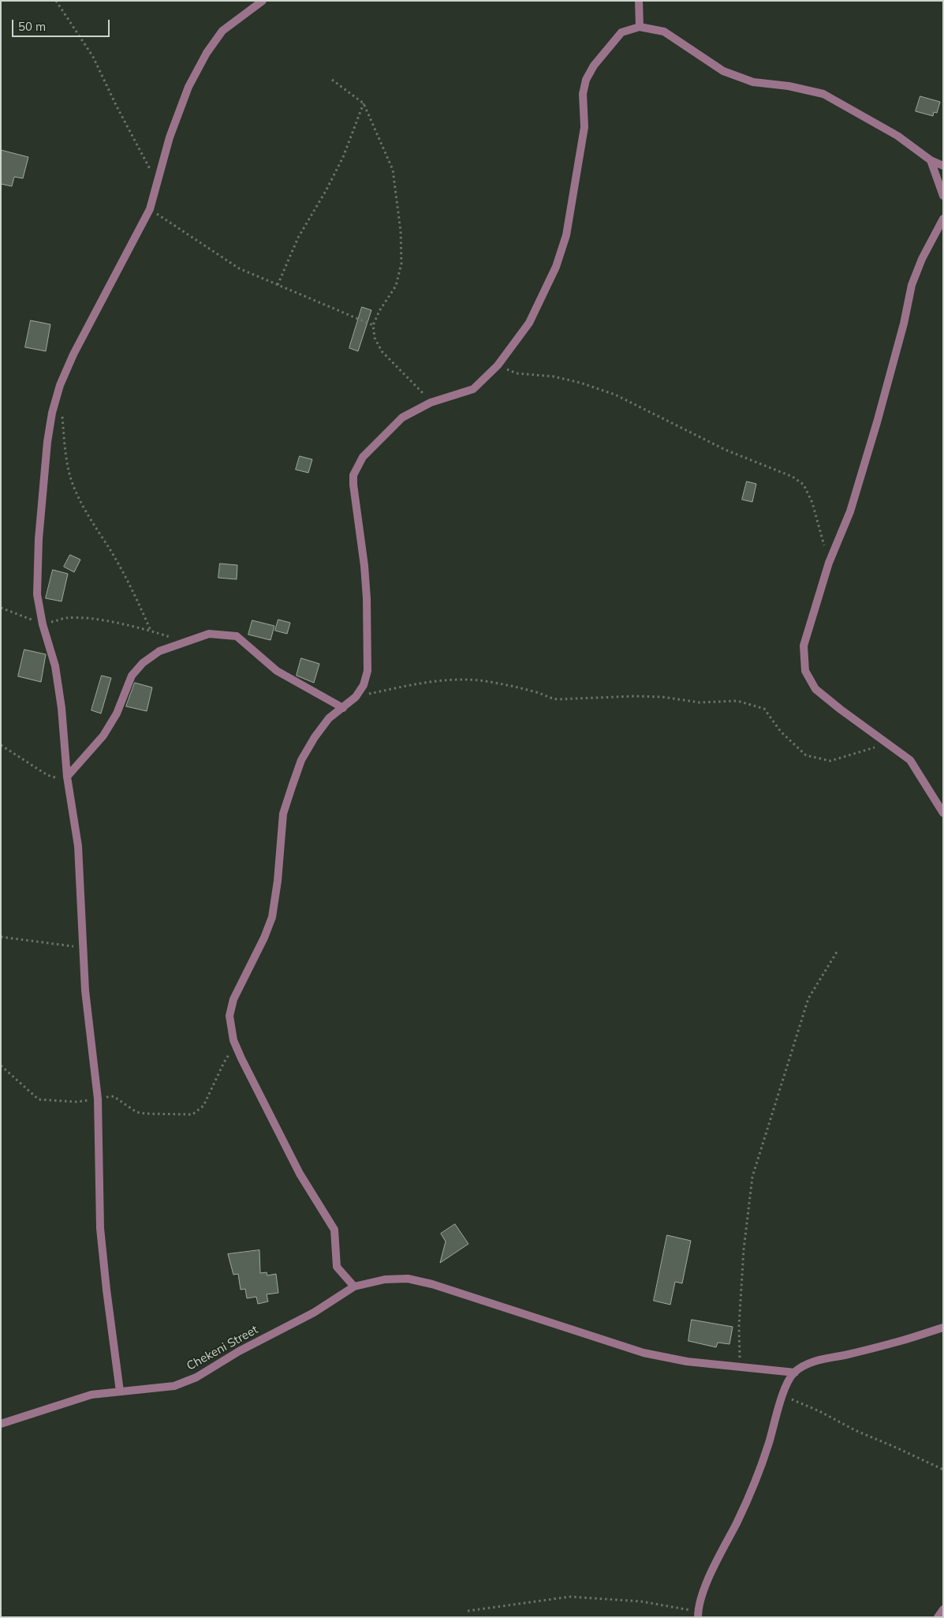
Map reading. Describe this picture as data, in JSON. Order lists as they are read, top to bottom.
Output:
{
  "streets": {
    "street": ["Chekeni Street"]
  },
  "scale_bar": "50 m"
}
